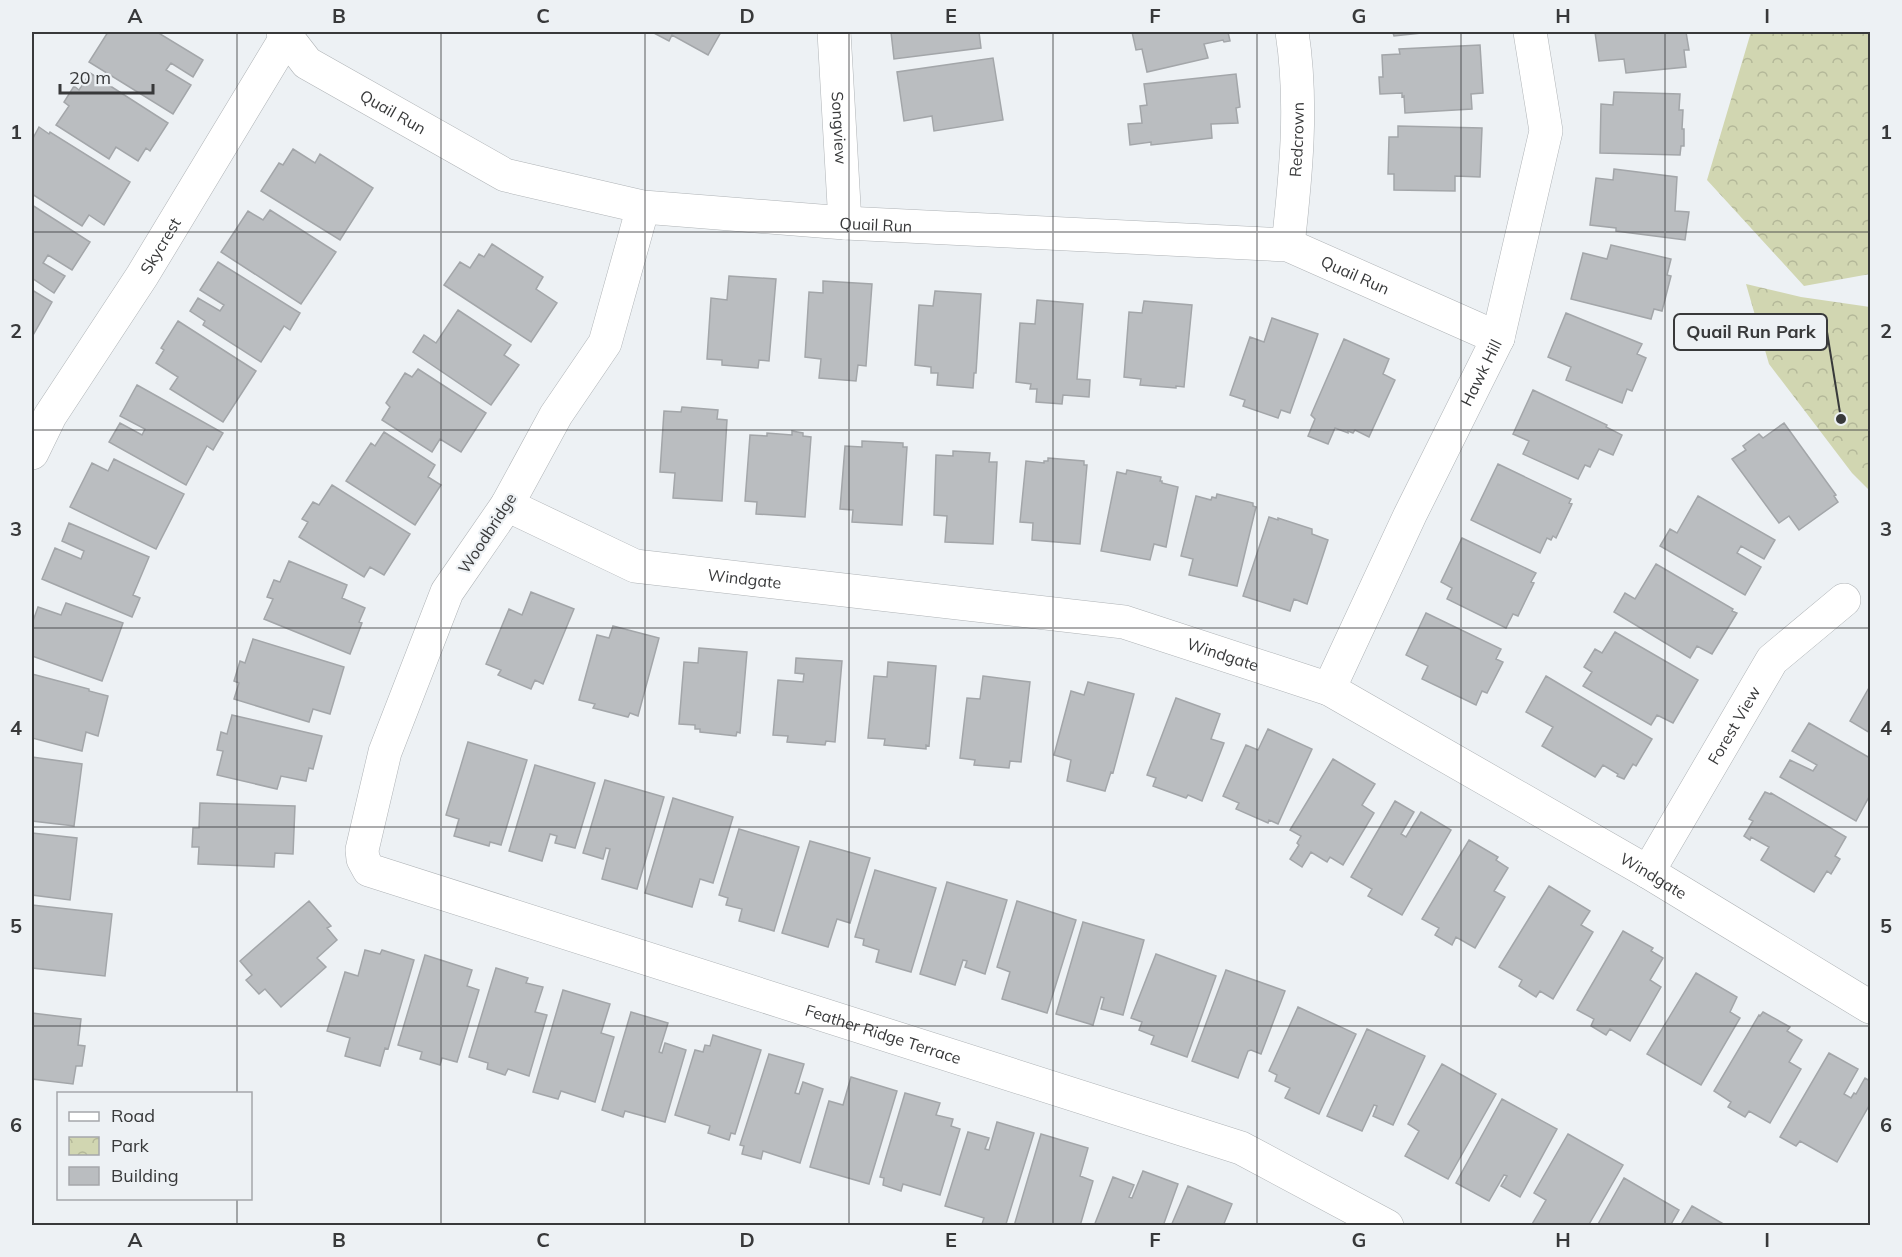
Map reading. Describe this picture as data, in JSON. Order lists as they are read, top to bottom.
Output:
{
  "streets": {
    "street": [
      "Quail Run",
      "Songview",
      "Redcrown",
      "Skycrest",
      "Hawk Hill",
      "Woodbridge",
      "Windgate",
      "Forest View",
      "Feather Ridge Terrace"
    ]
  },
  "crossings": [
    ["Quail Run", "Songview"],
    ["Quail Run", "Redcrown"],
    ["Quail Run", "Skycrest"],
    ["Quail Run", "Hawk Hill"],
    ["Quail Run", "Woodbridge"],
    ["Hawk Hill", "Windgate"],
    ["Woodbridge", "Windgate"],
    ["Woodbridge", "Feather Ridge Terrace"],
    ["Windgate", "Forest View"]
  ],
  "places": ["Quail Run Park"],
  "legend": ["Road", "Park", "Building"],
  "scale_bar": "20 m",
  "grid": {
    "columns": [
      "A",
      "B",
      "C",
      "D",
      "E",
      "F",
      "G",
      "H",
      "I"
    ],
    "rows": [
      "1",
      "2",
      "3",
      "4",
      "5",
      "6"
    ]
  }
}
